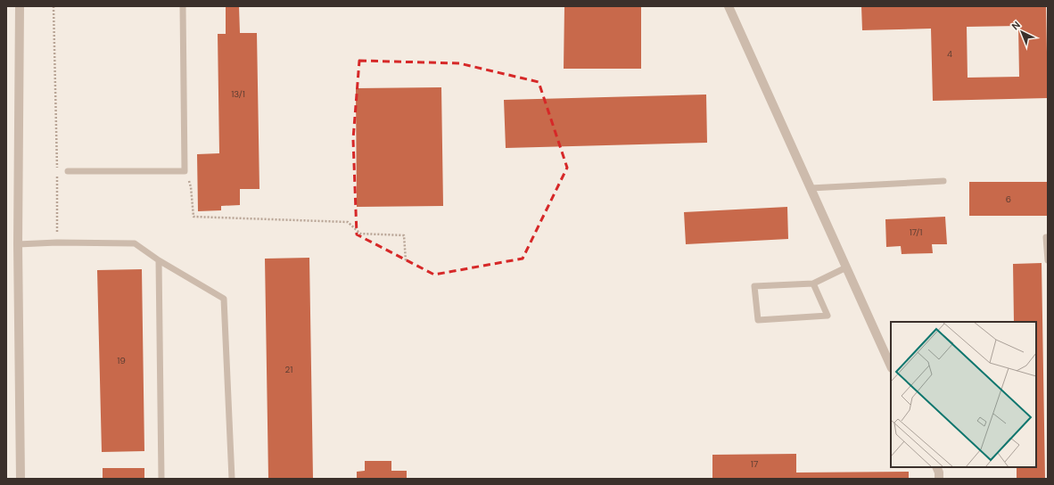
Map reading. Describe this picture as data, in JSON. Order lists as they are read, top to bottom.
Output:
{
  "house_numbers": [
    "4",
    "13/1",
    "6",
    "17/1",
    "19",
    "21",
    "17"
  ],
  "north": "top left"
}
